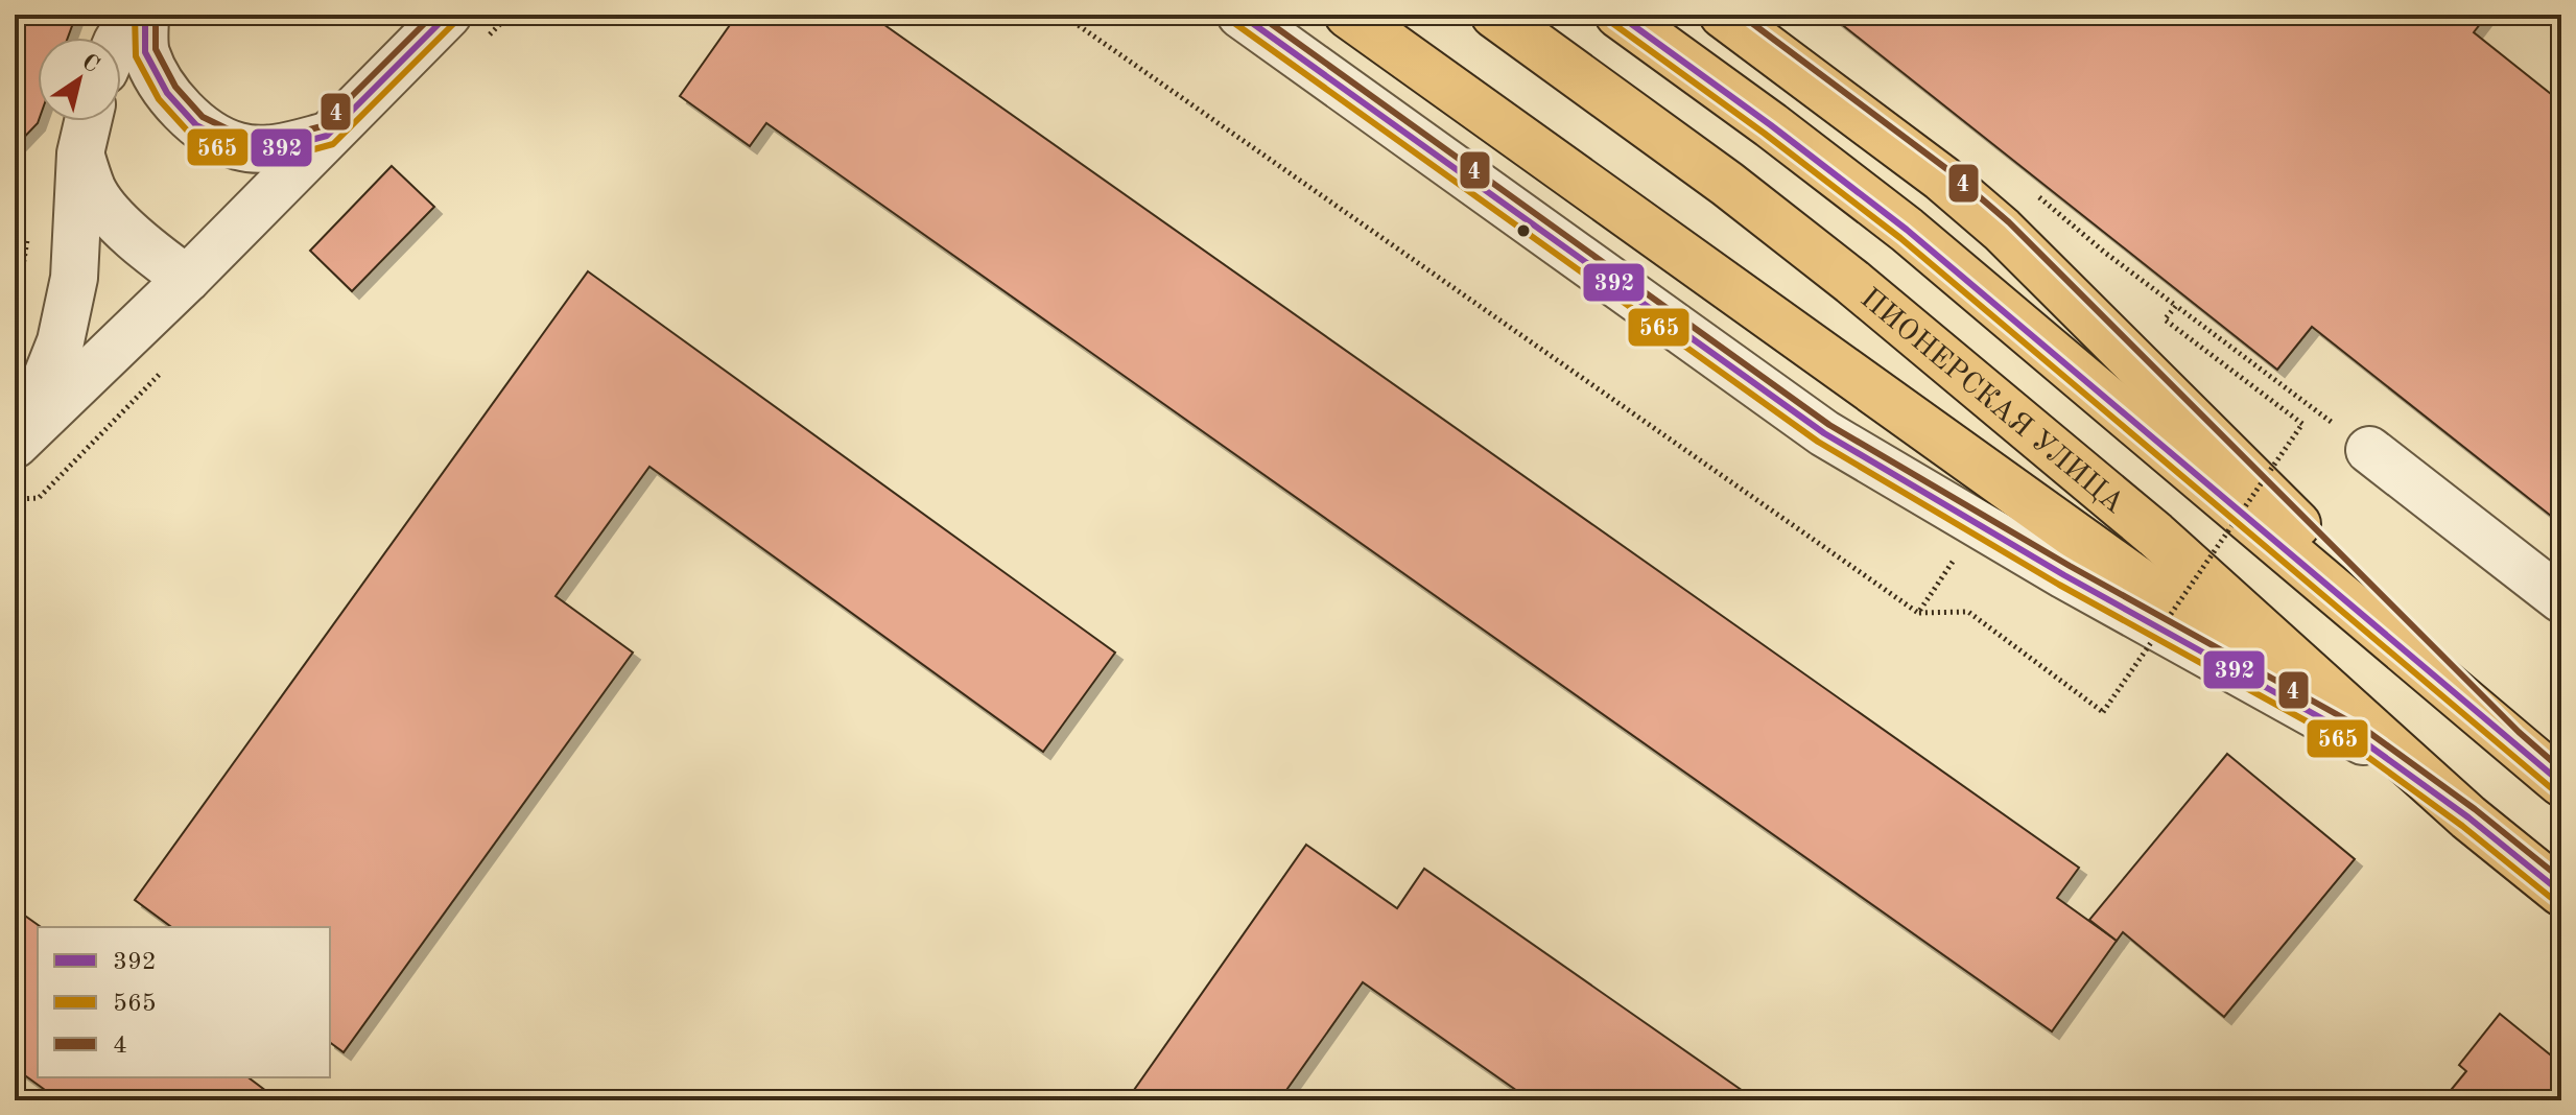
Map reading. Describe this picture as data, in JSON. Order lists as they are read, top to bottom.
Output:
{
  "streets": {
    "main road": ["ПИОНЕРСКАЯ УЛИЦА"]
  },
  "lines": ["transit line 392", "transit line 565", "transit line 4"],
  "legend": ["392", "565", "4"],
  "north": "top right"
}
